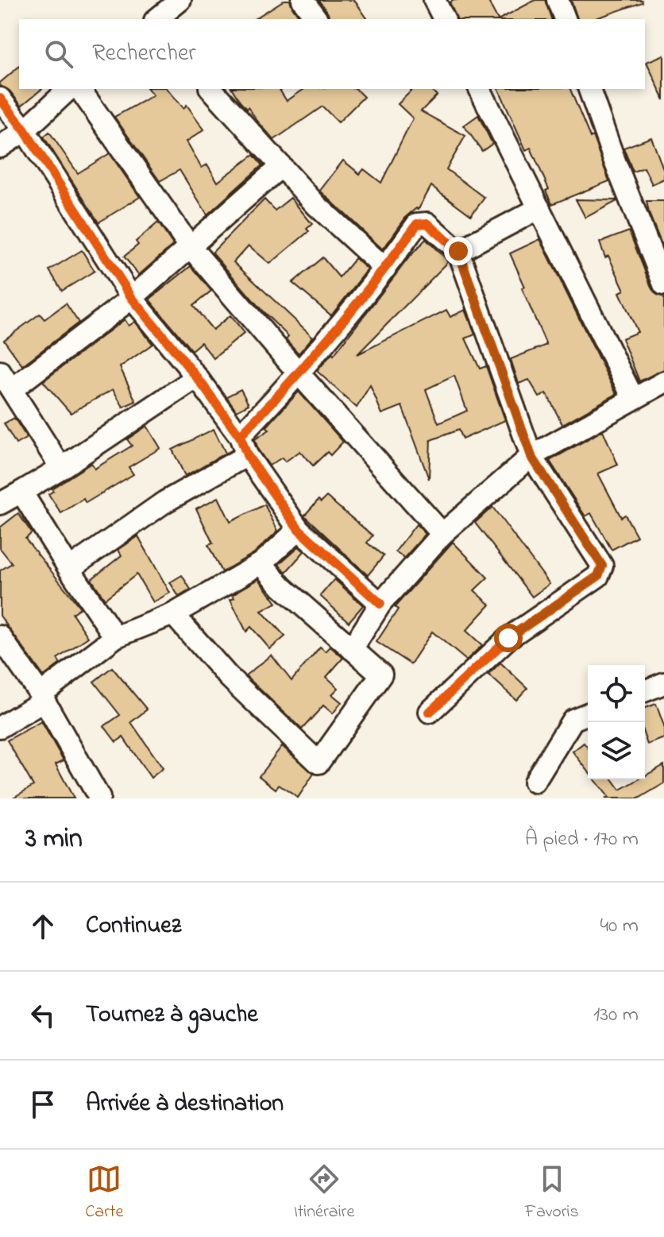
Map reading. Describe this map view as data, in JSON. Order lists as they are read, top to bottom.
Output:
{
  "page": {
    "search": "Rechercher",
    "heading": ["3 min", "À pied · 170 m"],
    "list": [
      ["Continuez", "40 m"],
      ["Tournez à gauche", "130 m"],
      "Arrivée à destination"
    ],
    "nav": ["Carte", "Itinéraire", "Favoris"]
  }
}
